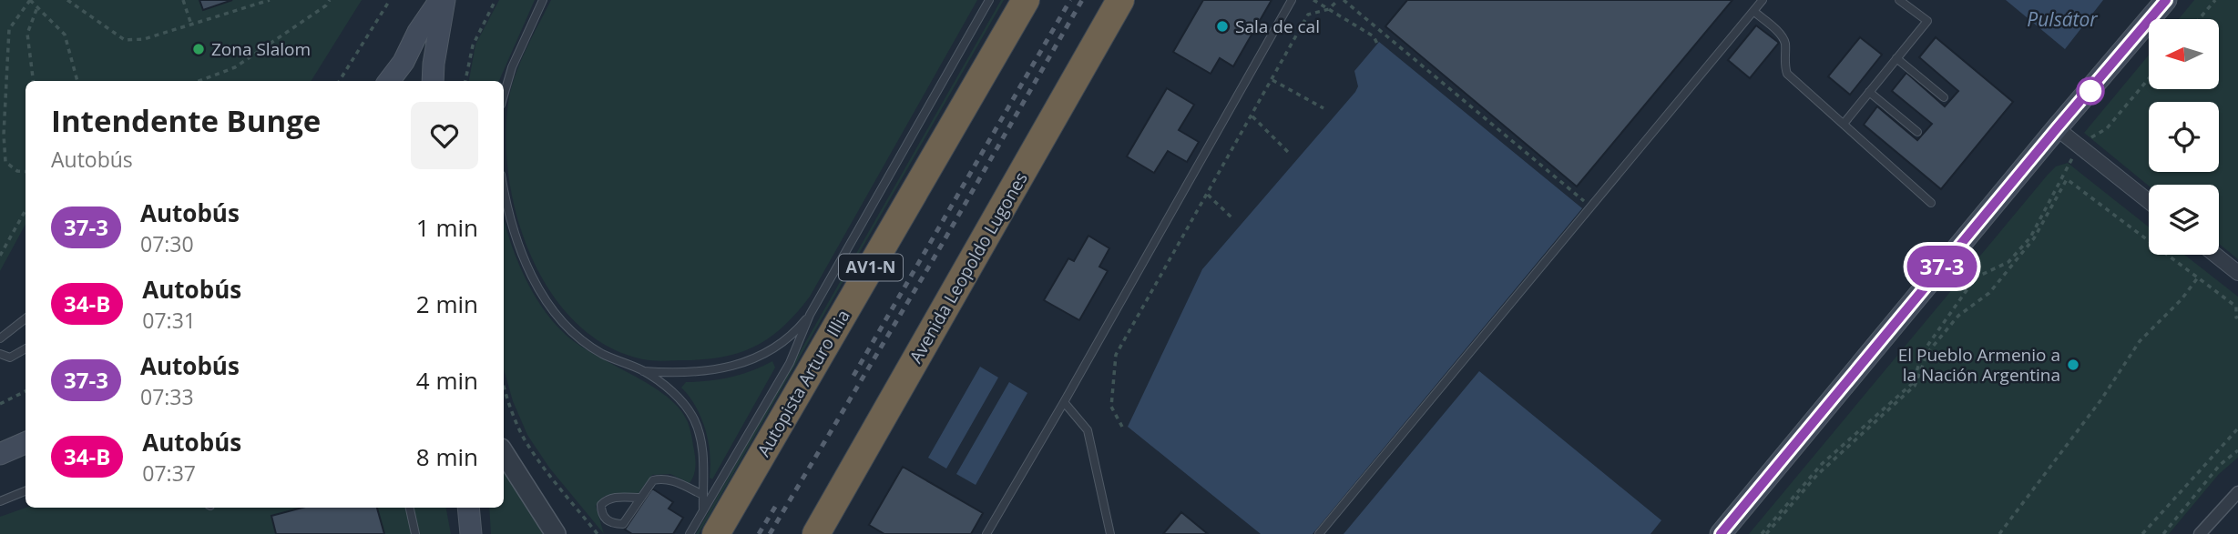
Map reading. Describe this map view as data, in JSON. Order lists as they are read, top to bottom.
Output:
{
  "streets": {
    "highway": ["AV1-N", "Avenida Leopoldo Lugones", "Autopista Arturo Illia"]
  },
  "water": ["Pulsátor"],
  "places": ["Sala de cal", "Zona Slalom", "El Pueblo Armenio a la Nación Argentina"],
  "lines": ["bus line 37-3"],
  "north": "left",
  "page": {
    "on_map": "37-3",
    "heading": ["Intendente Bunge", "Autobús"],
    "list": [
      {
        "mark": "37-3",
        "name": "Autobús",
        "note": "07:30",
        "value": "1 min"
      },
      {
        "mark": "34-B",
        "name": "Autobús",
        "note": "07:31",
        "value": "2 min"
      },
      {
        "mark": "37-3",
        "name": "Autobús",
        "note": "07:33",
        "value": "4 min"
      },
      {
        "mark": "34-B",
        "name": "Autobús",
        "note": "07:37",
        "value": "8 min"
      }
    ]
  }
}
